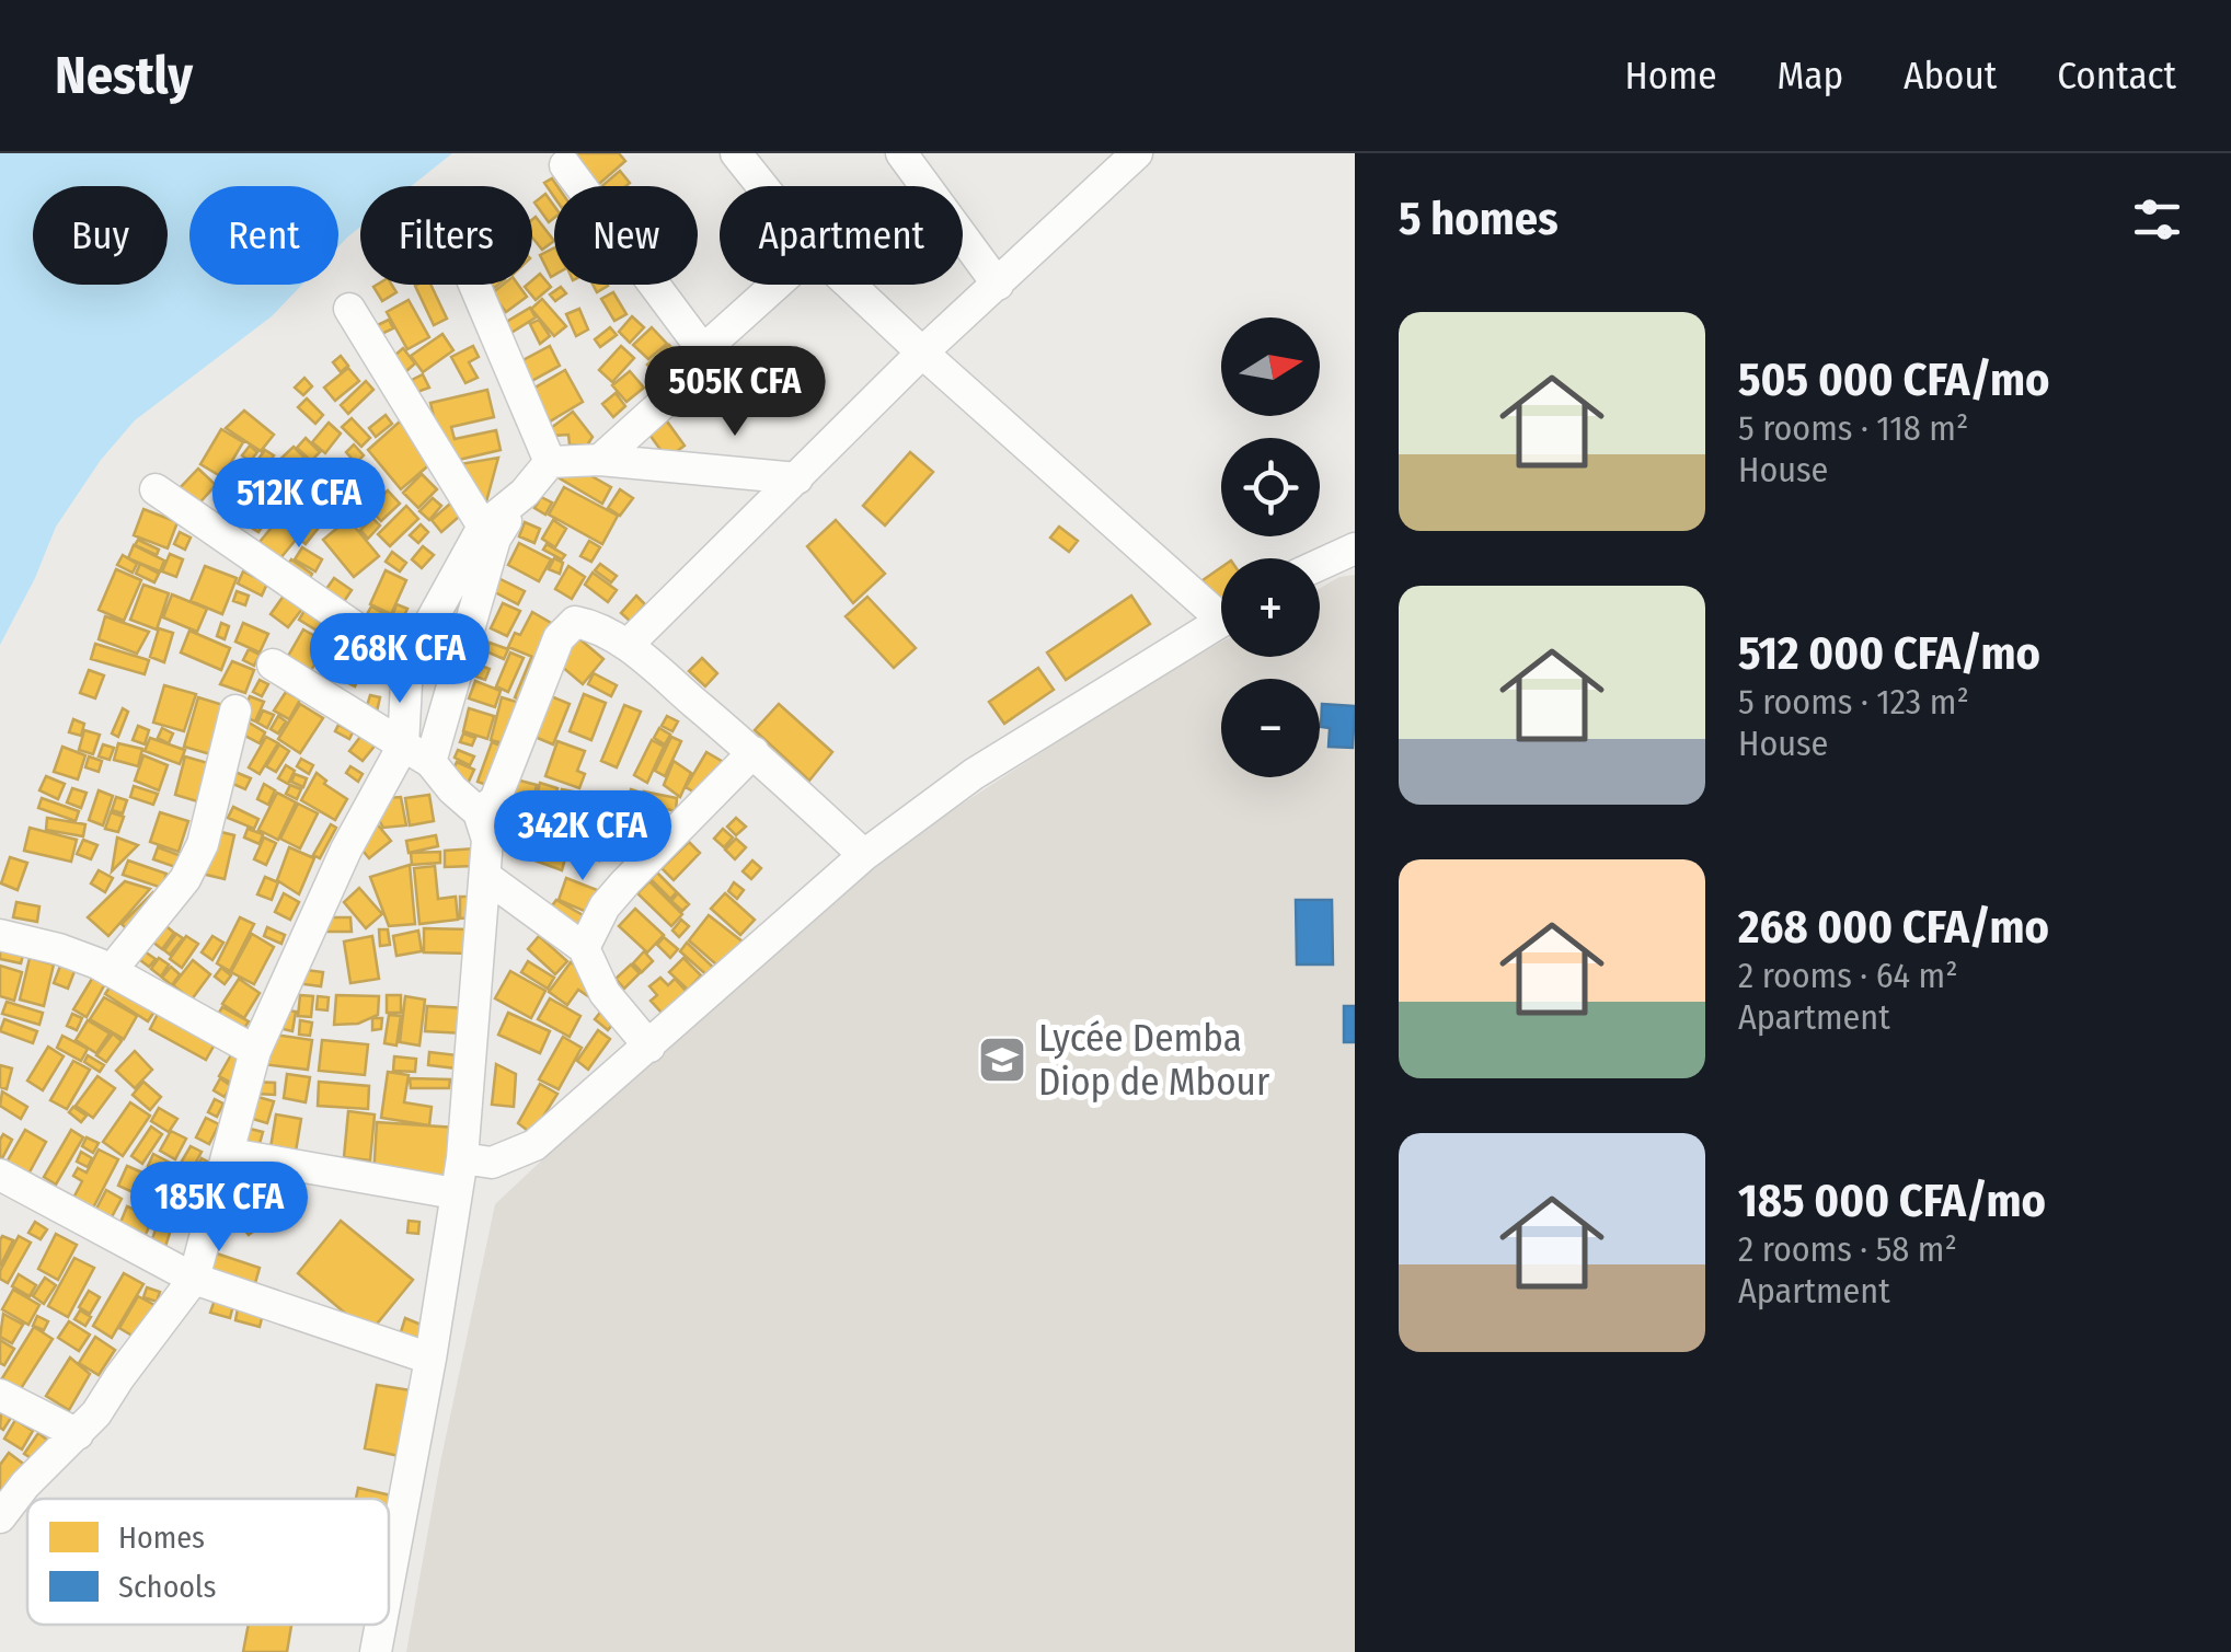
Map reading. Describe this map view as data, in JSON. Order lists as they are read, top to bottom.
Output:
{
  "places": {
    "school or university": ["Lycée Demba Diop de Mbour"]
  },
  "legend": ["Homes", "Schools"],
  "north": "right",
  "page": {
    "header": "Nestly",
    "nav": [
      "Home",
      "Map",
      "About",
      "Contact"
    ],
    "heading": "5 homes",
    "chip": [
      "Buy",
      "Rent",
      "Filters",
      "New",
      "Apartment"
    ],
    "list": [
      {
        "name": "505 000 CFA/mo",
        "note": "5 rooms · 118 m² · House"
      },
      {
        "name": "512 000 CFA/mo",
        "note": "5 rooms · 123 m² · House"
      },
      {
        "name": "268 000 CFA/mo",
        "note": "2 rooms · 64 m² · Apartment"
      },
      {
        "name": "185 000 CFA/mo",
        "note": "2 rooms · 58 m² · Apartment"
      }
    ],
    "map_buttons": ["+", "−"],
    "price": [
      "505K CFA",
      "512K CFA",
      "268K CFA",
      "342K CFA",
      "185K CFA"
    ]
  }
}
